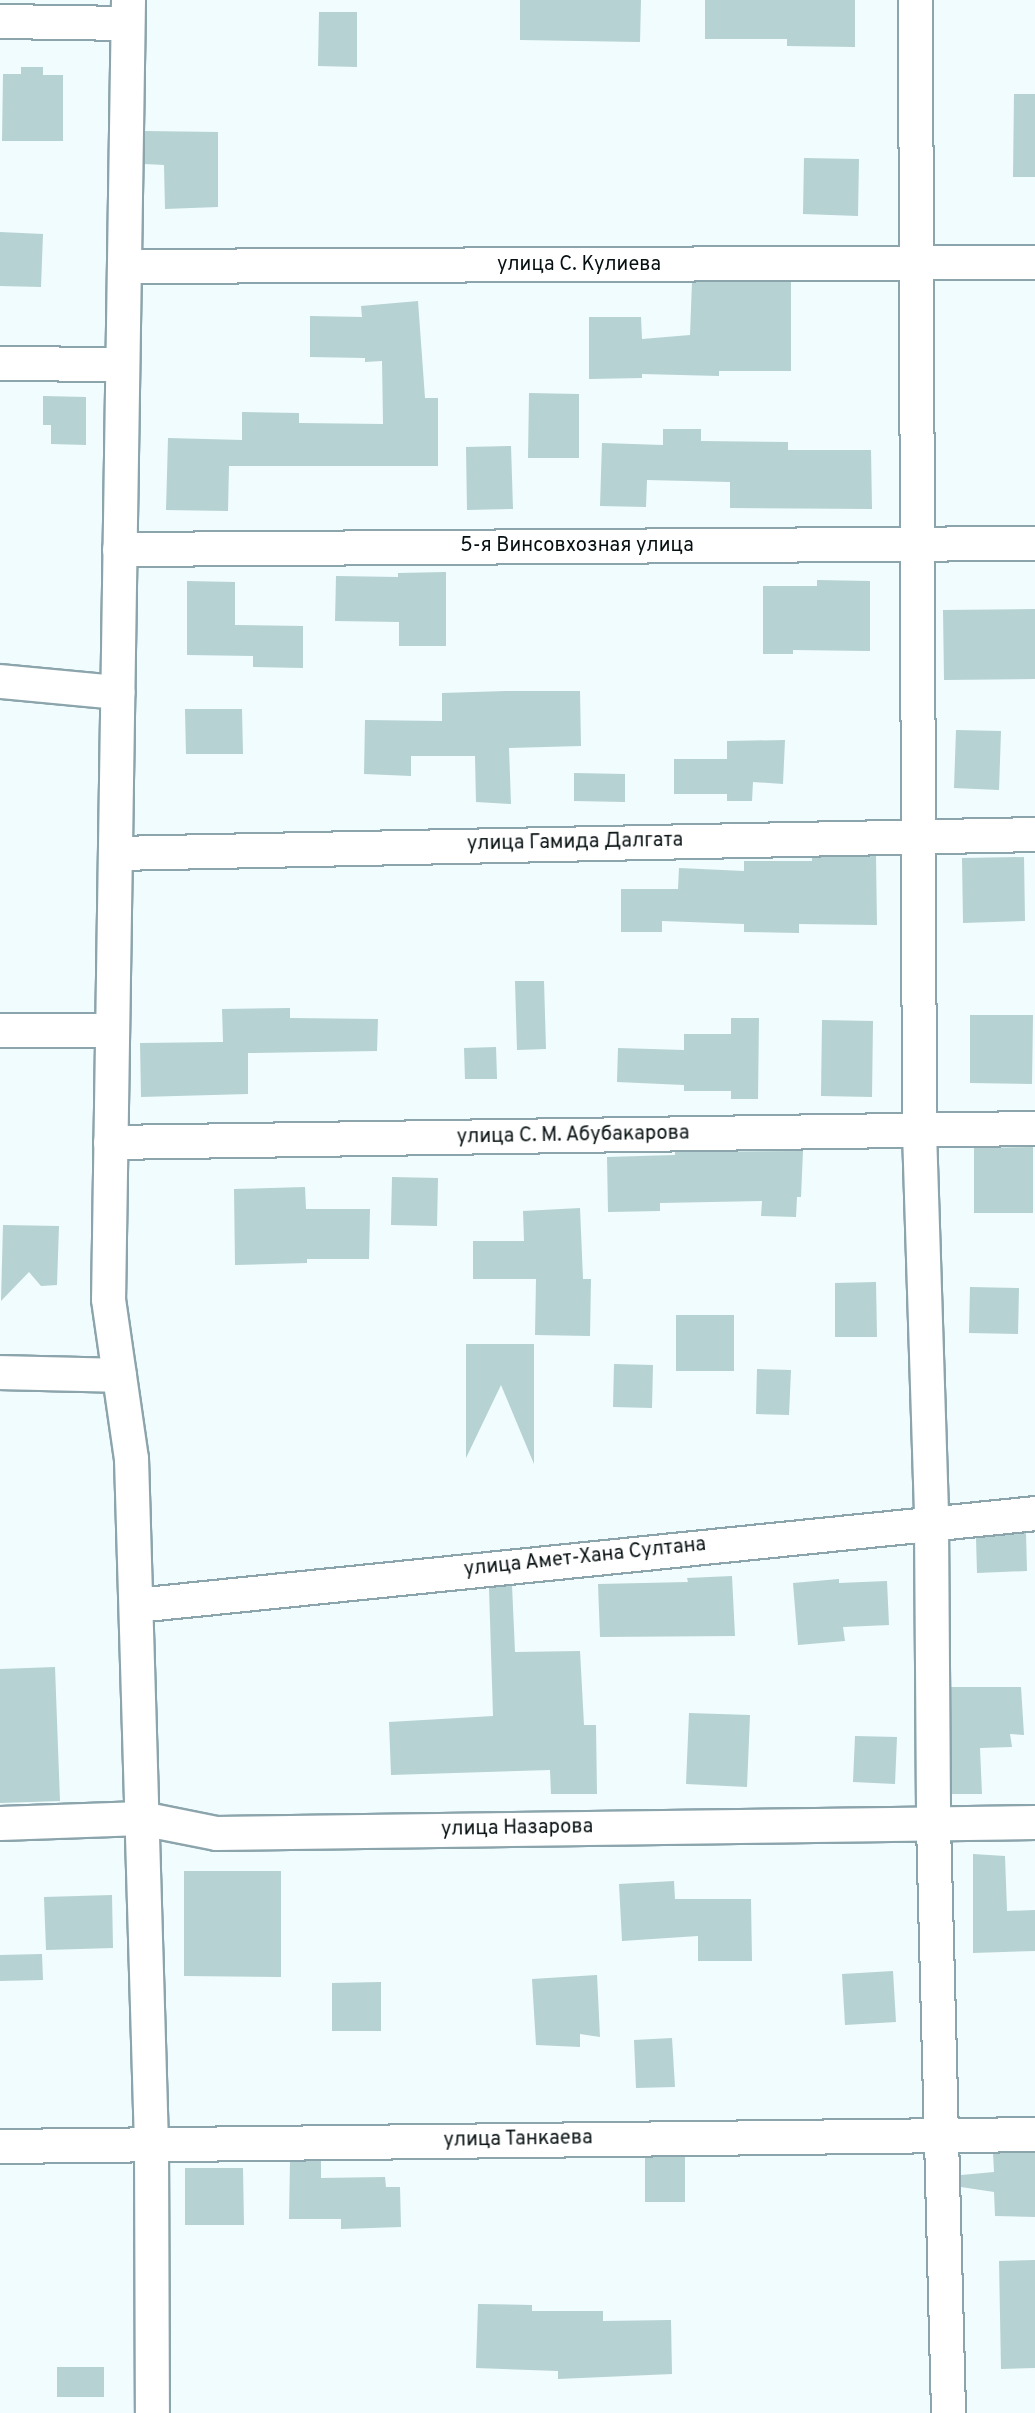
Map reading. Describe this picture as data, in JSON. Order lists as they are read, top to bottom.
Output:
{
  "streets": {
    "street": [
      "улица С. Кулиева",
      "5-я Винсовхозная улица",
      "улица Гамида Далгата",
      "улица С. М. Абубакарова",
      "улица Амет-Хана Султана",
      "улица Назарова",
      "улица Танкаева"
    ]
  }
}
